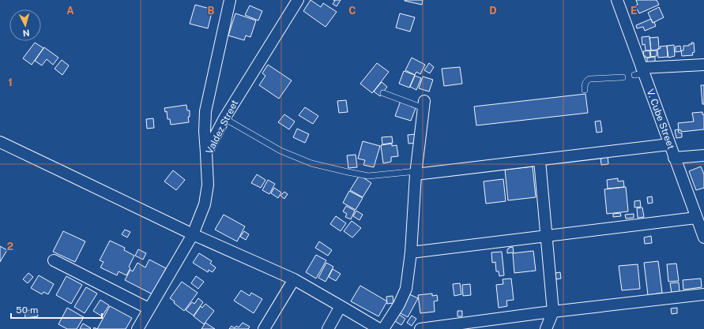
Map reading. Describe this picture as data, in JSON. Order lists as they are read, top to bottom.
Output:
{
  "streets": {
    "street": ["V. Cube Street", "Valdez Street"]
  },
  "scale_bar": "50 m",
  "north": "bottom",
  "grid": {
    "columns": [
      "A",
      "B",
      "C",
      "D",
      "E"
    ],
    "rows": ["1", "2"]
  }
}
